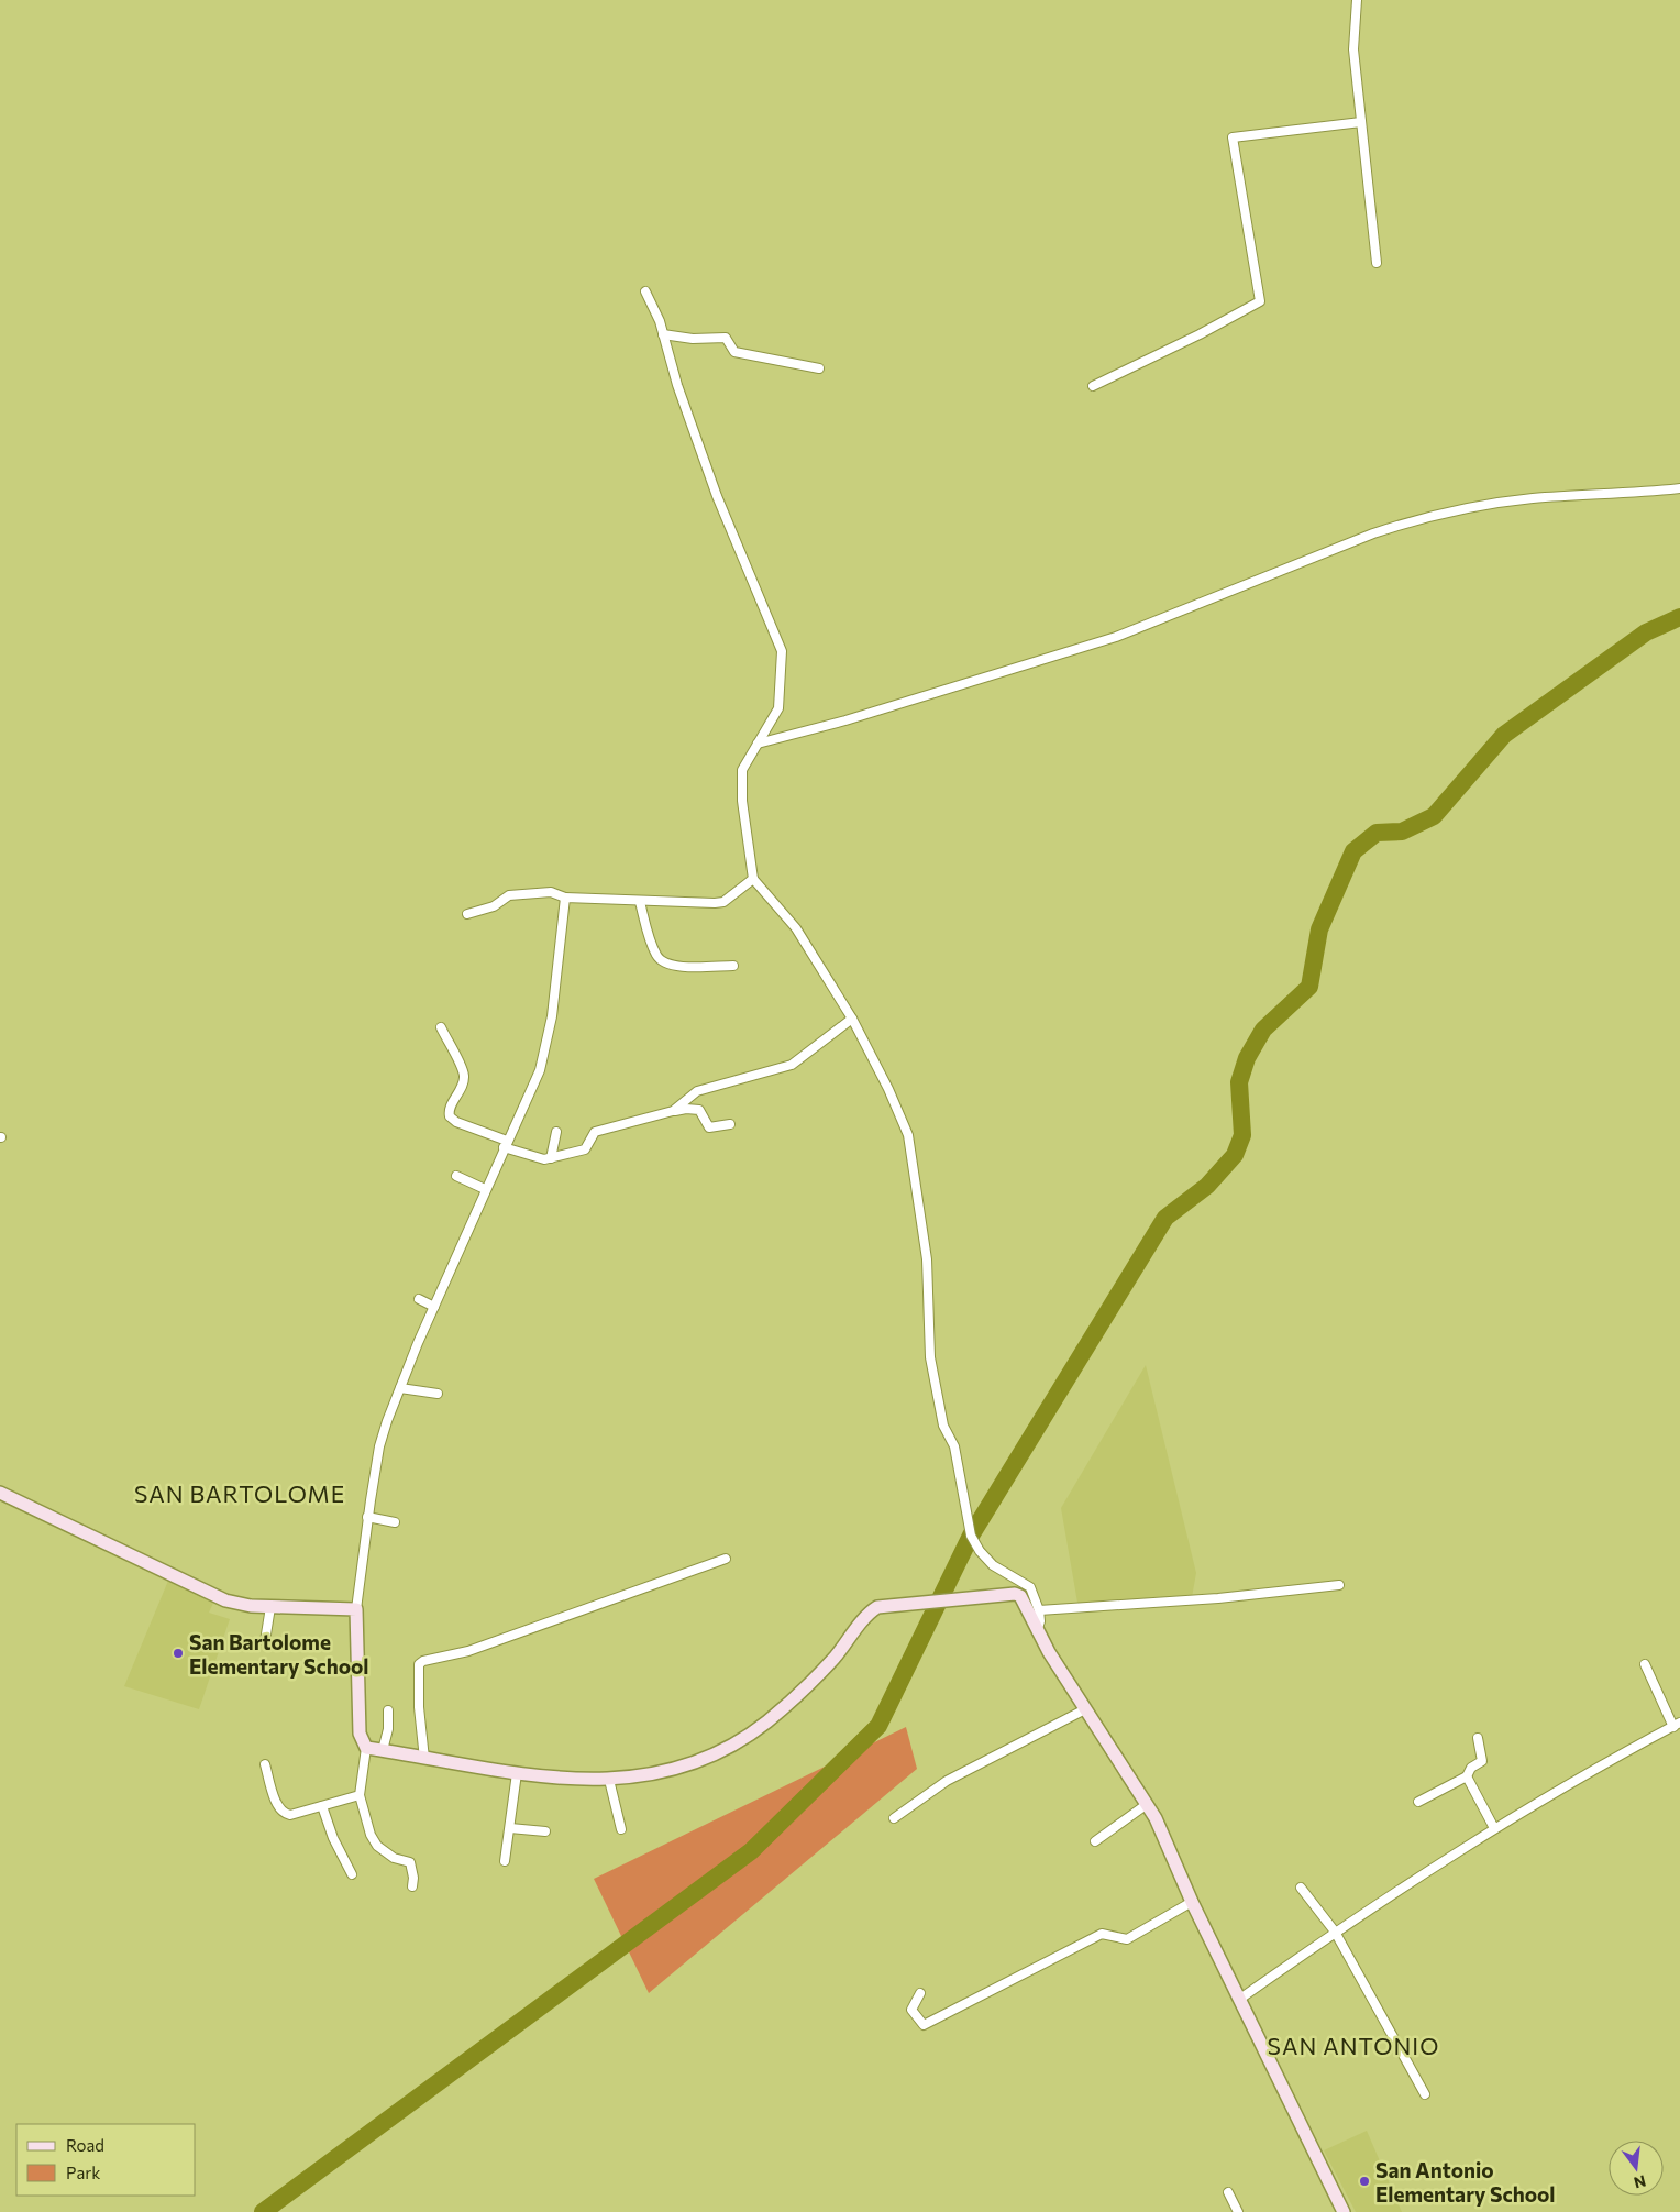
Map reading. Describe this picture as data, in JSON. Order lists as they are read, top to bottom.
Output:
{
  "districts": ["SAN BARTOLOME", "SAN ANTONIO"],
  "places": ["San Bartolome Elementary School", "San Antonio Elementary School"],
  "legend": ["Road", "Park"],
  "north": "bottom"
}
